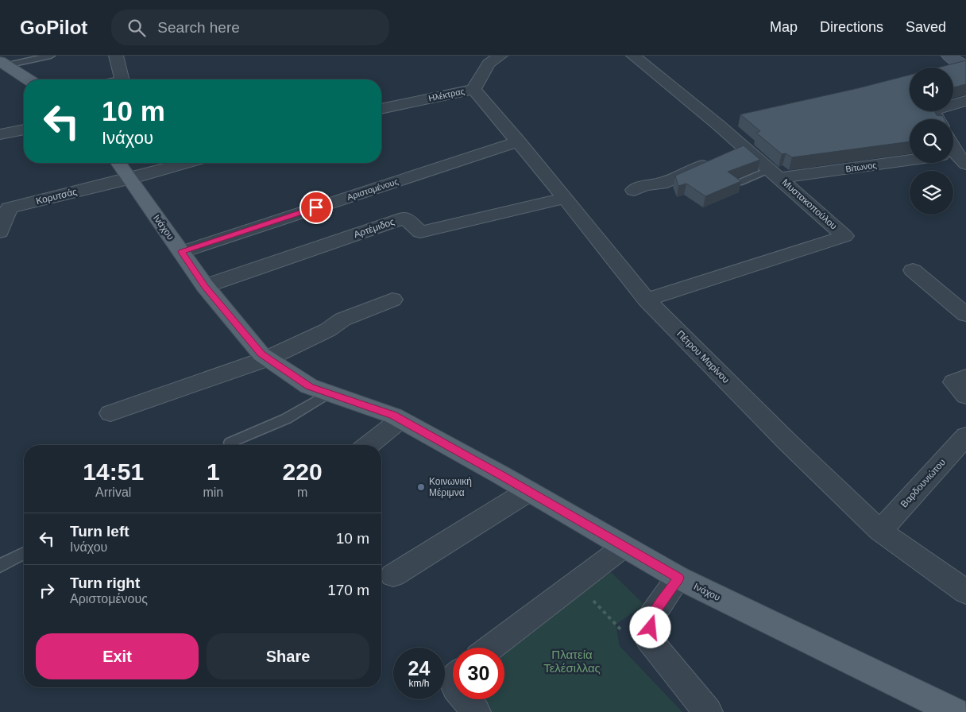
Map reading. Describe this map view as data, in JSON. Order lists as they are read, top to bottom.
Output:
{
  "streets": {
    "main road": ["Ινάχου"],
    "street": [
      "Ηλέκτρας",
      "Βίτωνος",
      "Αριστομένους",
      "Κορυτσάς",
      "Μυστακοπούλου",
      "Αρτέμιδος",
      "Πέτρου Μαρίνου",
      "Βαρδουνιώτου"
    ]
  },
  "crossings": [
    ["Ηλέκτρας", "Πέτρου Μαρίνου"],
    ["Βίτωνος", "Μυστακοπούλου"],
    ["Αριστομένους", "Ινάχου"],
    ["Αριστομένους", "Πέτρου Μαρίνου"],
    ["Κορυτσάς", "Ινάχου"],
    ["Μυστακοπούλου", "Πέτρου Μαρίνου"],
    ["Ινάχου", "Αρτέμιδος"],
    ["Αρτέμιδος", "Πέτρου Μαρίνου"],
    ["Πέτρου Μαρίνου", "Βαρδουνιώτου"]
  ],
  "parks": ["Πλατεία Τελέσιλλας"],
  "places": ["Κοινωνική Μέριμνα"],
  "page": {
    "header": "GoPilot",
    "search": "Search here",
    "nav": ["Map", "Directions", "Saved"],
    "turn": ["10 m", "Ινάχου"],
    "eta": [
      "14:51",
      "Arrival",
      "1",
      "min",
      "220",
      "m"
    ],
    "list": [
      {
        "name": "Turn left",
        "note": "Ινάχου",
        "value": "10 m"
      },
      {
        "name": "Turn right",
        "note": "Αριστομένους",
        "value": "170 m"
      }
    ],
    "buttons": ["Exit", "Share"],
    "speed": "24 km/h",
    "limit": "30"
  }
}
